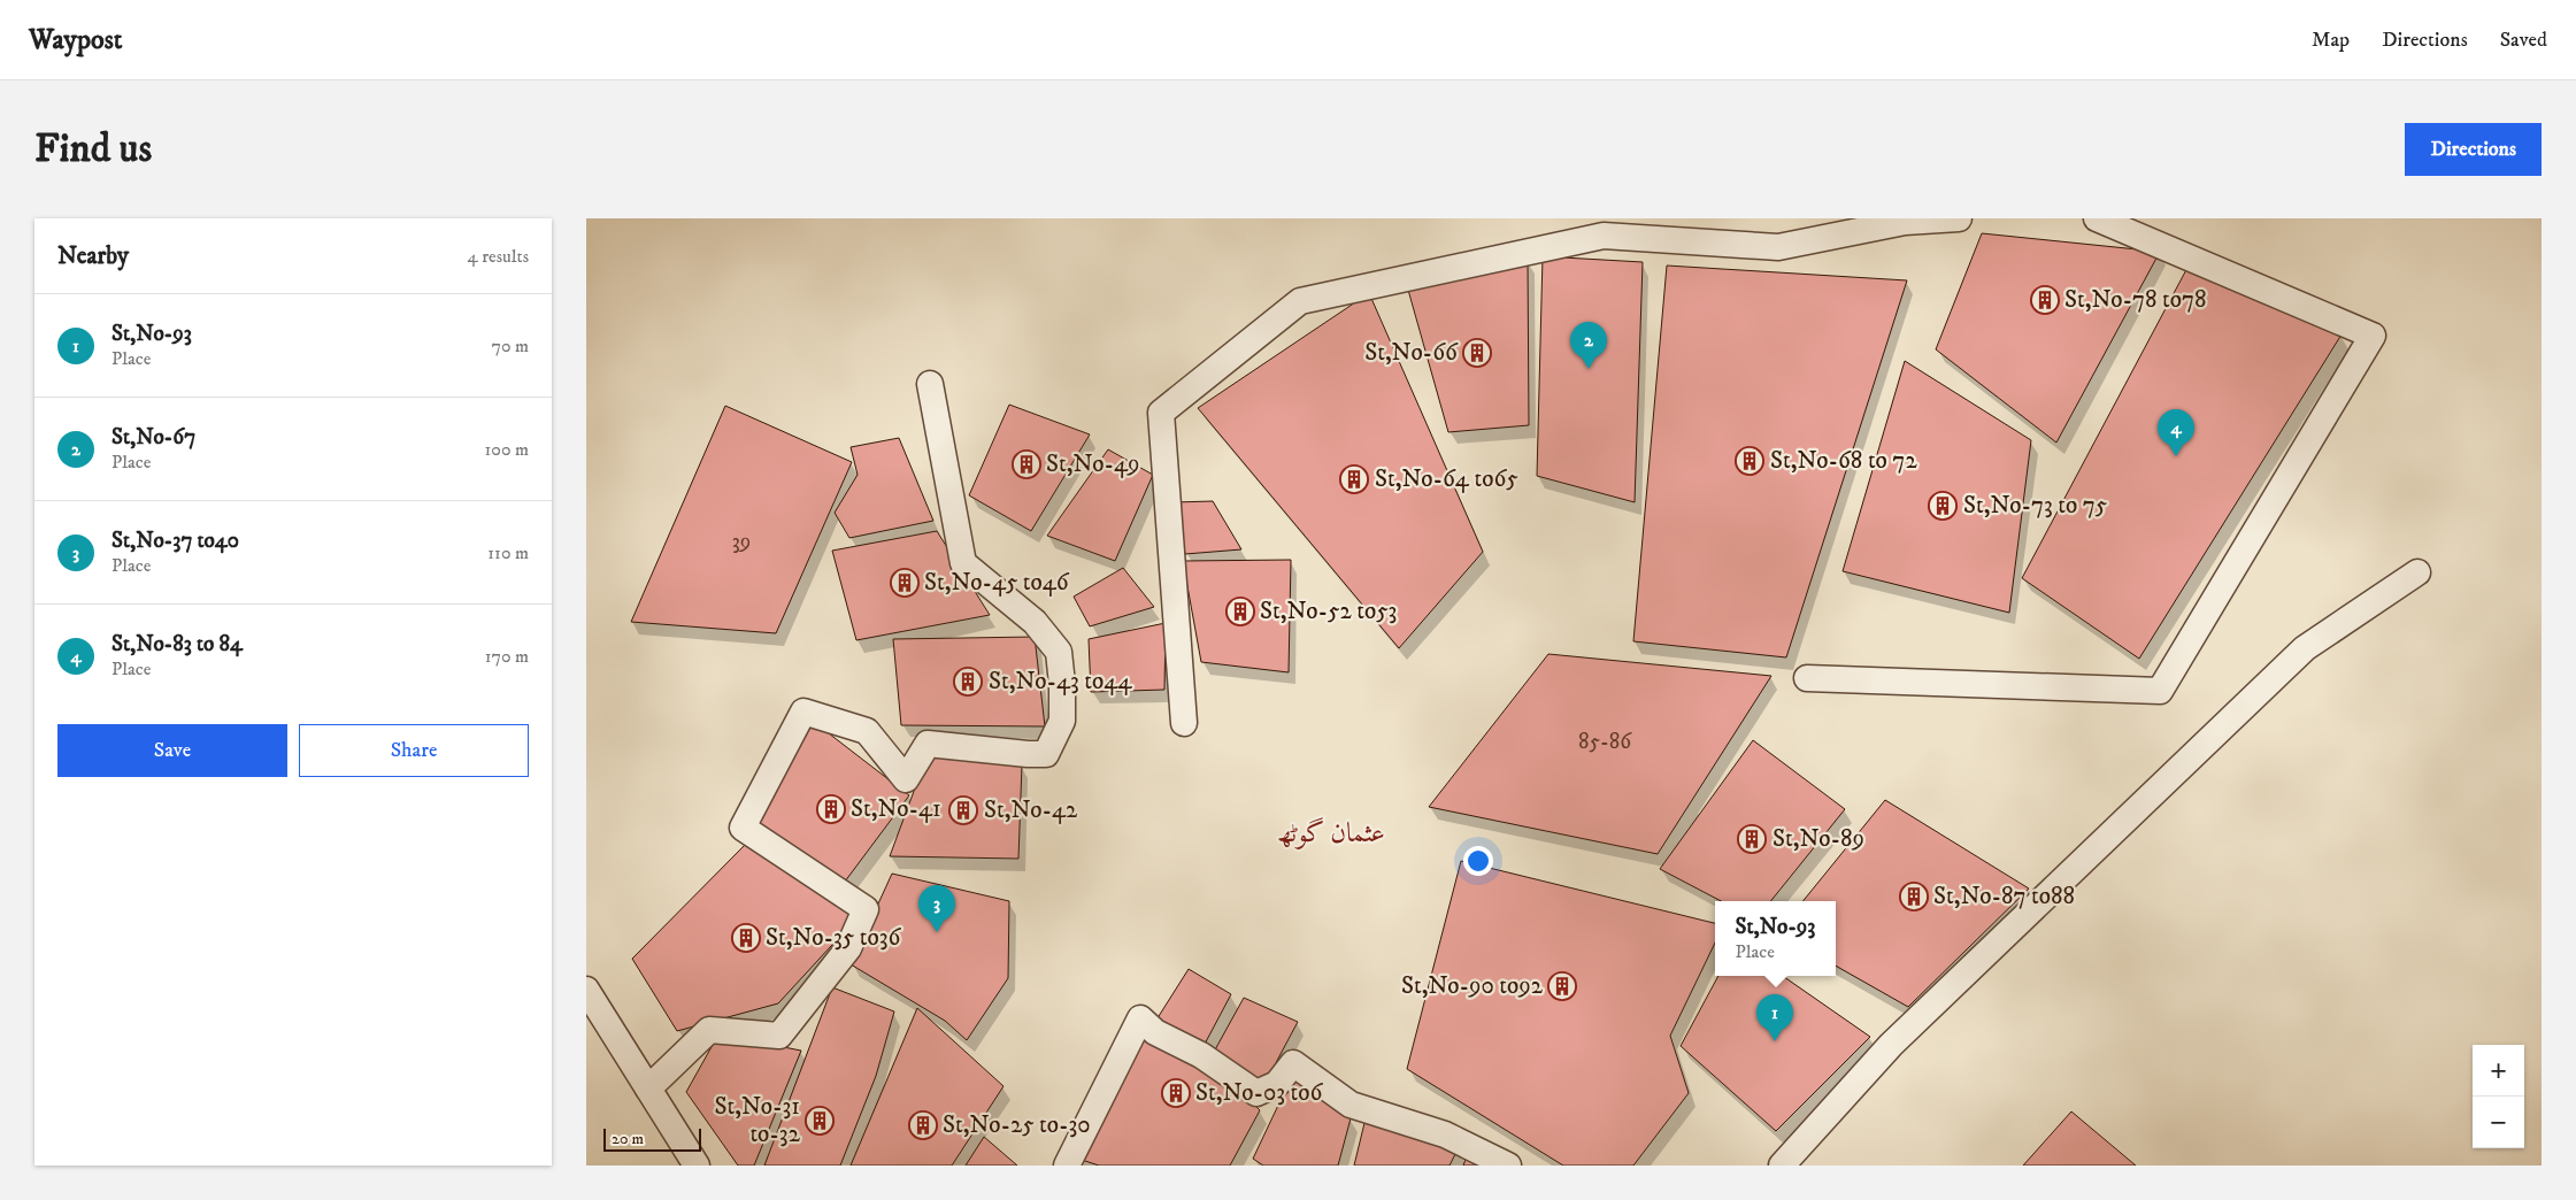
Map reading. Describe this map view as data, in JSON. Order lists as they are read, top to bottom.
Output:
{
  "districts": ["عثمان گوٹھ"],
  "places": {
    "building": [
      "St,No-78 to78",
      "St,No-66",
      "St,No-68 to 72",
      "St,No-49",
      "St,No-64 to65",
      "St,No-73 to 75",
      "St,No-45 to46",
      "St,No-52 to53",
      "St,No-43 to44",
      "St,No-41",
      "St,No-42",
      "St,No-89",
      "St,No-87 to88",
      "St,No-35 to36",
      "St,No-90 to92",
      "St,No-03 to6",
      "St,No-31 to-32",
      "St,No-25 to-30"
    ]
  },
  "house_numbers": ["39", "85-86"],
  "scale_bar": "20 m",
  "page": {
    "header": "Waypost",
    "nav": ["Map", "Directions", "Saved"],
    "buttons": [
      "Directions",
      ["Save", "Share"]
    ],
    "title": "Find us",
    "heading": ["Nearby", "4 results"],
    "list": [
      {
        "mark": "1",
        "name": "St,No-93",
        "note": "Place",
        "value": "70 m"
      },
      {
        "mark": "2",
        "name": "St,No-67",
        "note": "Place",
        "value": "100 m"
      },
      {
        "mark": "3",
        "name": "St,No-37 to40",
        "note": "Place",
        "value": "110 m"
      },
      {
        "mark": "4",
        "name": "St,No-83 to 84",
        "note": "Place",
        "value": "170 m"
      }
    ],
    "pins": [
      "2",
      "4",
      "3",
      "1"
    ],
    "popup": ["St,No-93", "Place"],
    "map_buttons": ["+", "−"],
    "scale": "20 m"
  }
}
